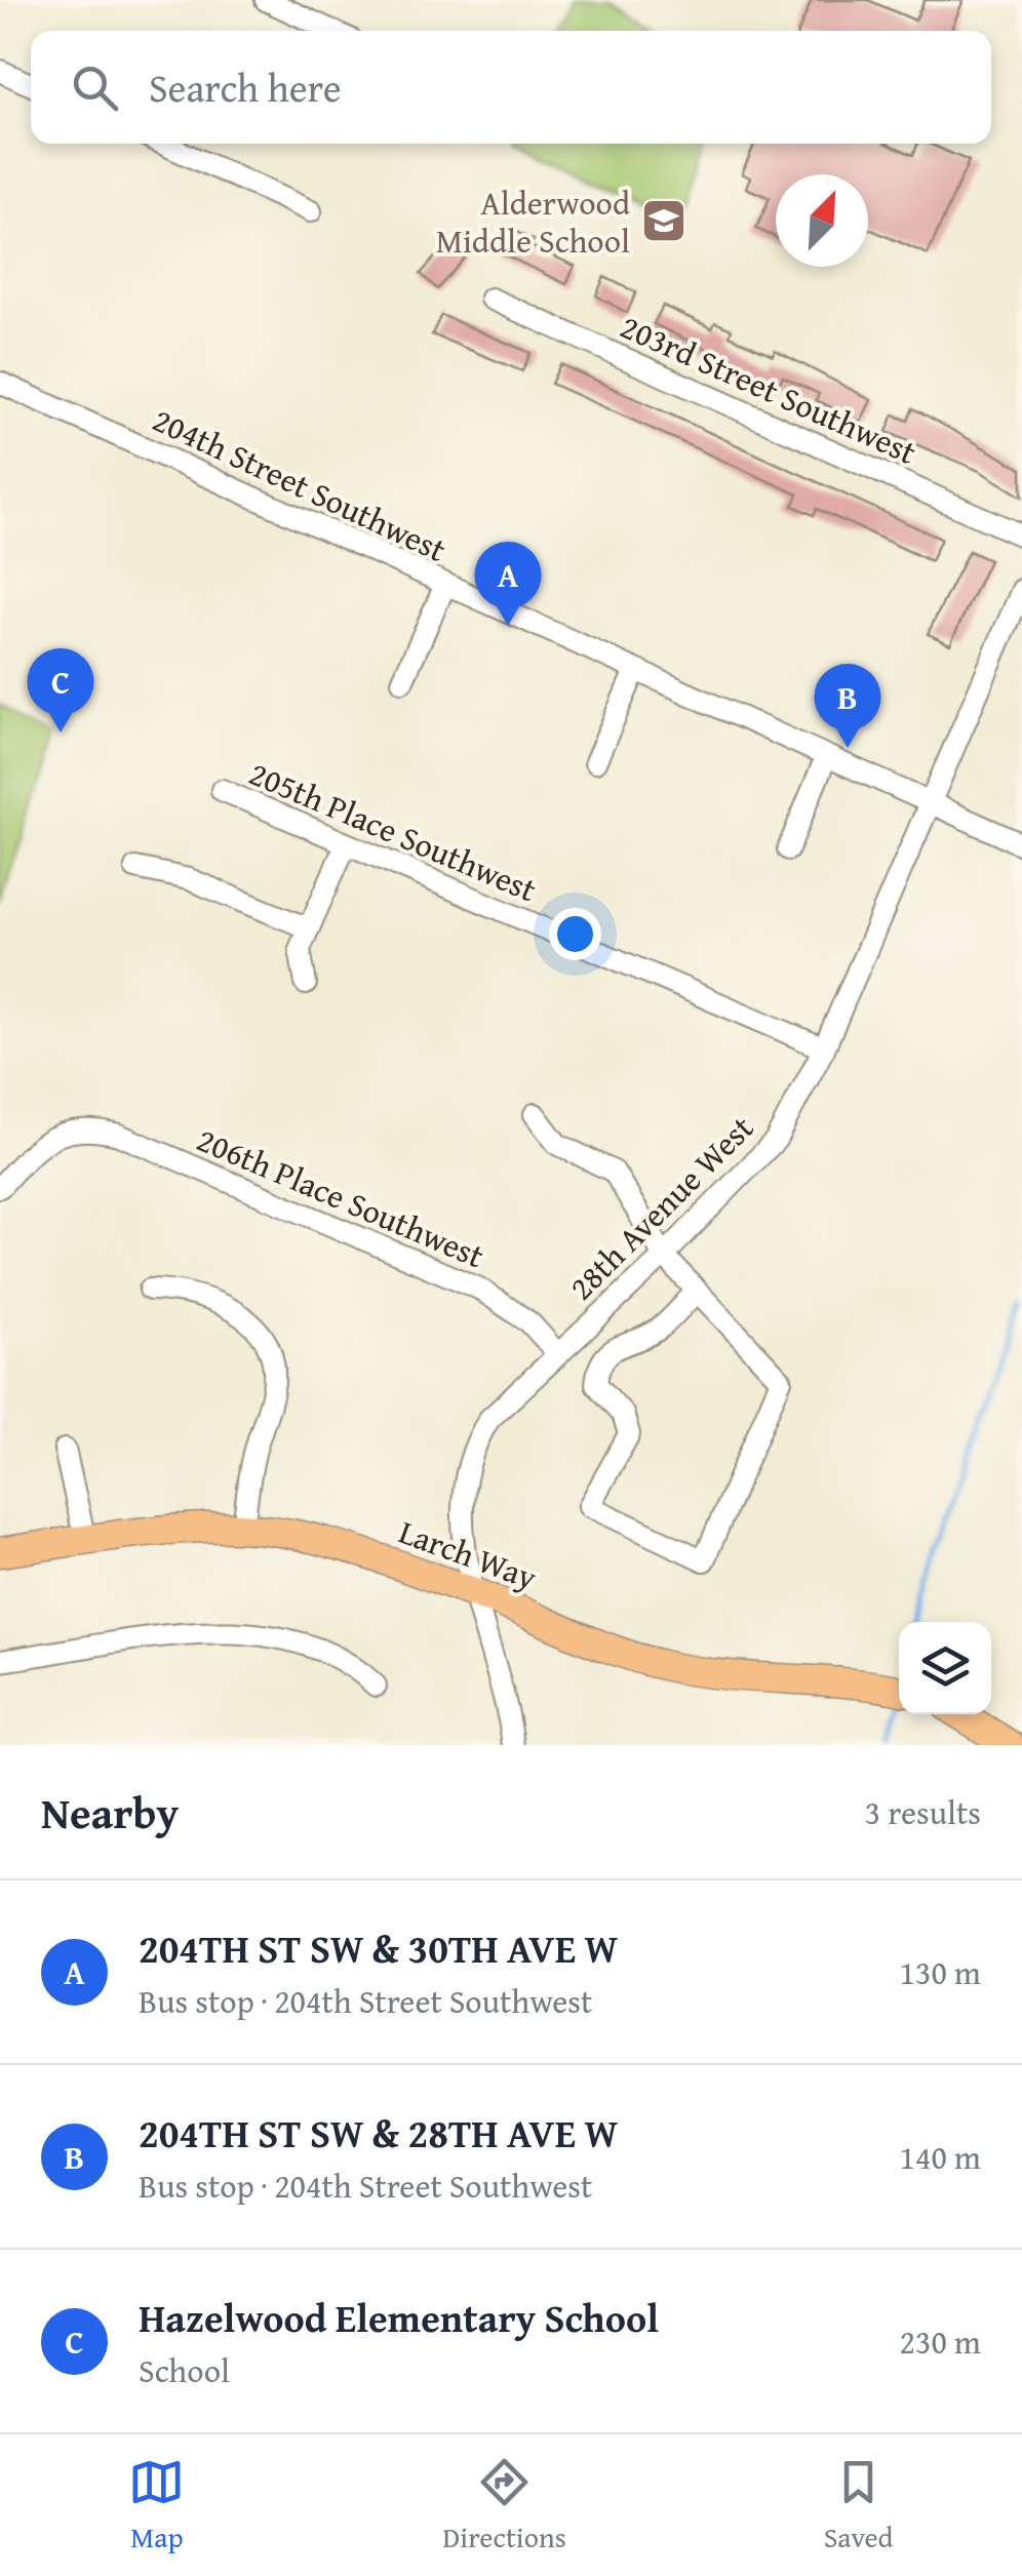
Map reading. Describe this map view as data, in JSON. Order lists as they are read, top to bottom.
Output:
{
  "streets": {
    "main road": ["Larch Way"],
    "street": [
      "203rd Street Southwest",
      "204th Street Southwest",
      "205th Place Southwest",
      "206th Place Southwest",
      "28th Avenue West"
    ]
  },
  "crossings": [
    ["204th Street Southwest", "28th Avenue West"],
    ["205th Place Southwest", "28th Avenue West"],
    ["206th Place Southwest", "28th Avenue West"],
    ["28th Avenue West", "Larch Way"]
  ],
  "places": {
    "school or university": ["Alderwood Middle School"]
  },
  "north": "top right",
  "page": {
    "search": "Search here",
    "pins": ["A", "C", "B"],
    "heading": ["Nearby", "3 results"],
    "list": [
      {
        "mark": "A",
        "name": "204TH ST SW & 30TH AVE W",
        "note": "Bus stop · 204th Street Southwest",
        "value": "130 m"
      },
      {
        "mark": "B",
        "name": "204TH ST SW & 28TH AVE W",
        "note": "Bus stop · 204th Street Southwest",
        "value": "140 m"
      },
      {
        "mark": "C",
        "name": "Hazelwood Elementary School",
        "note": "School",
        "value": "230 m"
      }
    ],
    "nav": ["Map", "Directions", "Saved"]
  }
}
